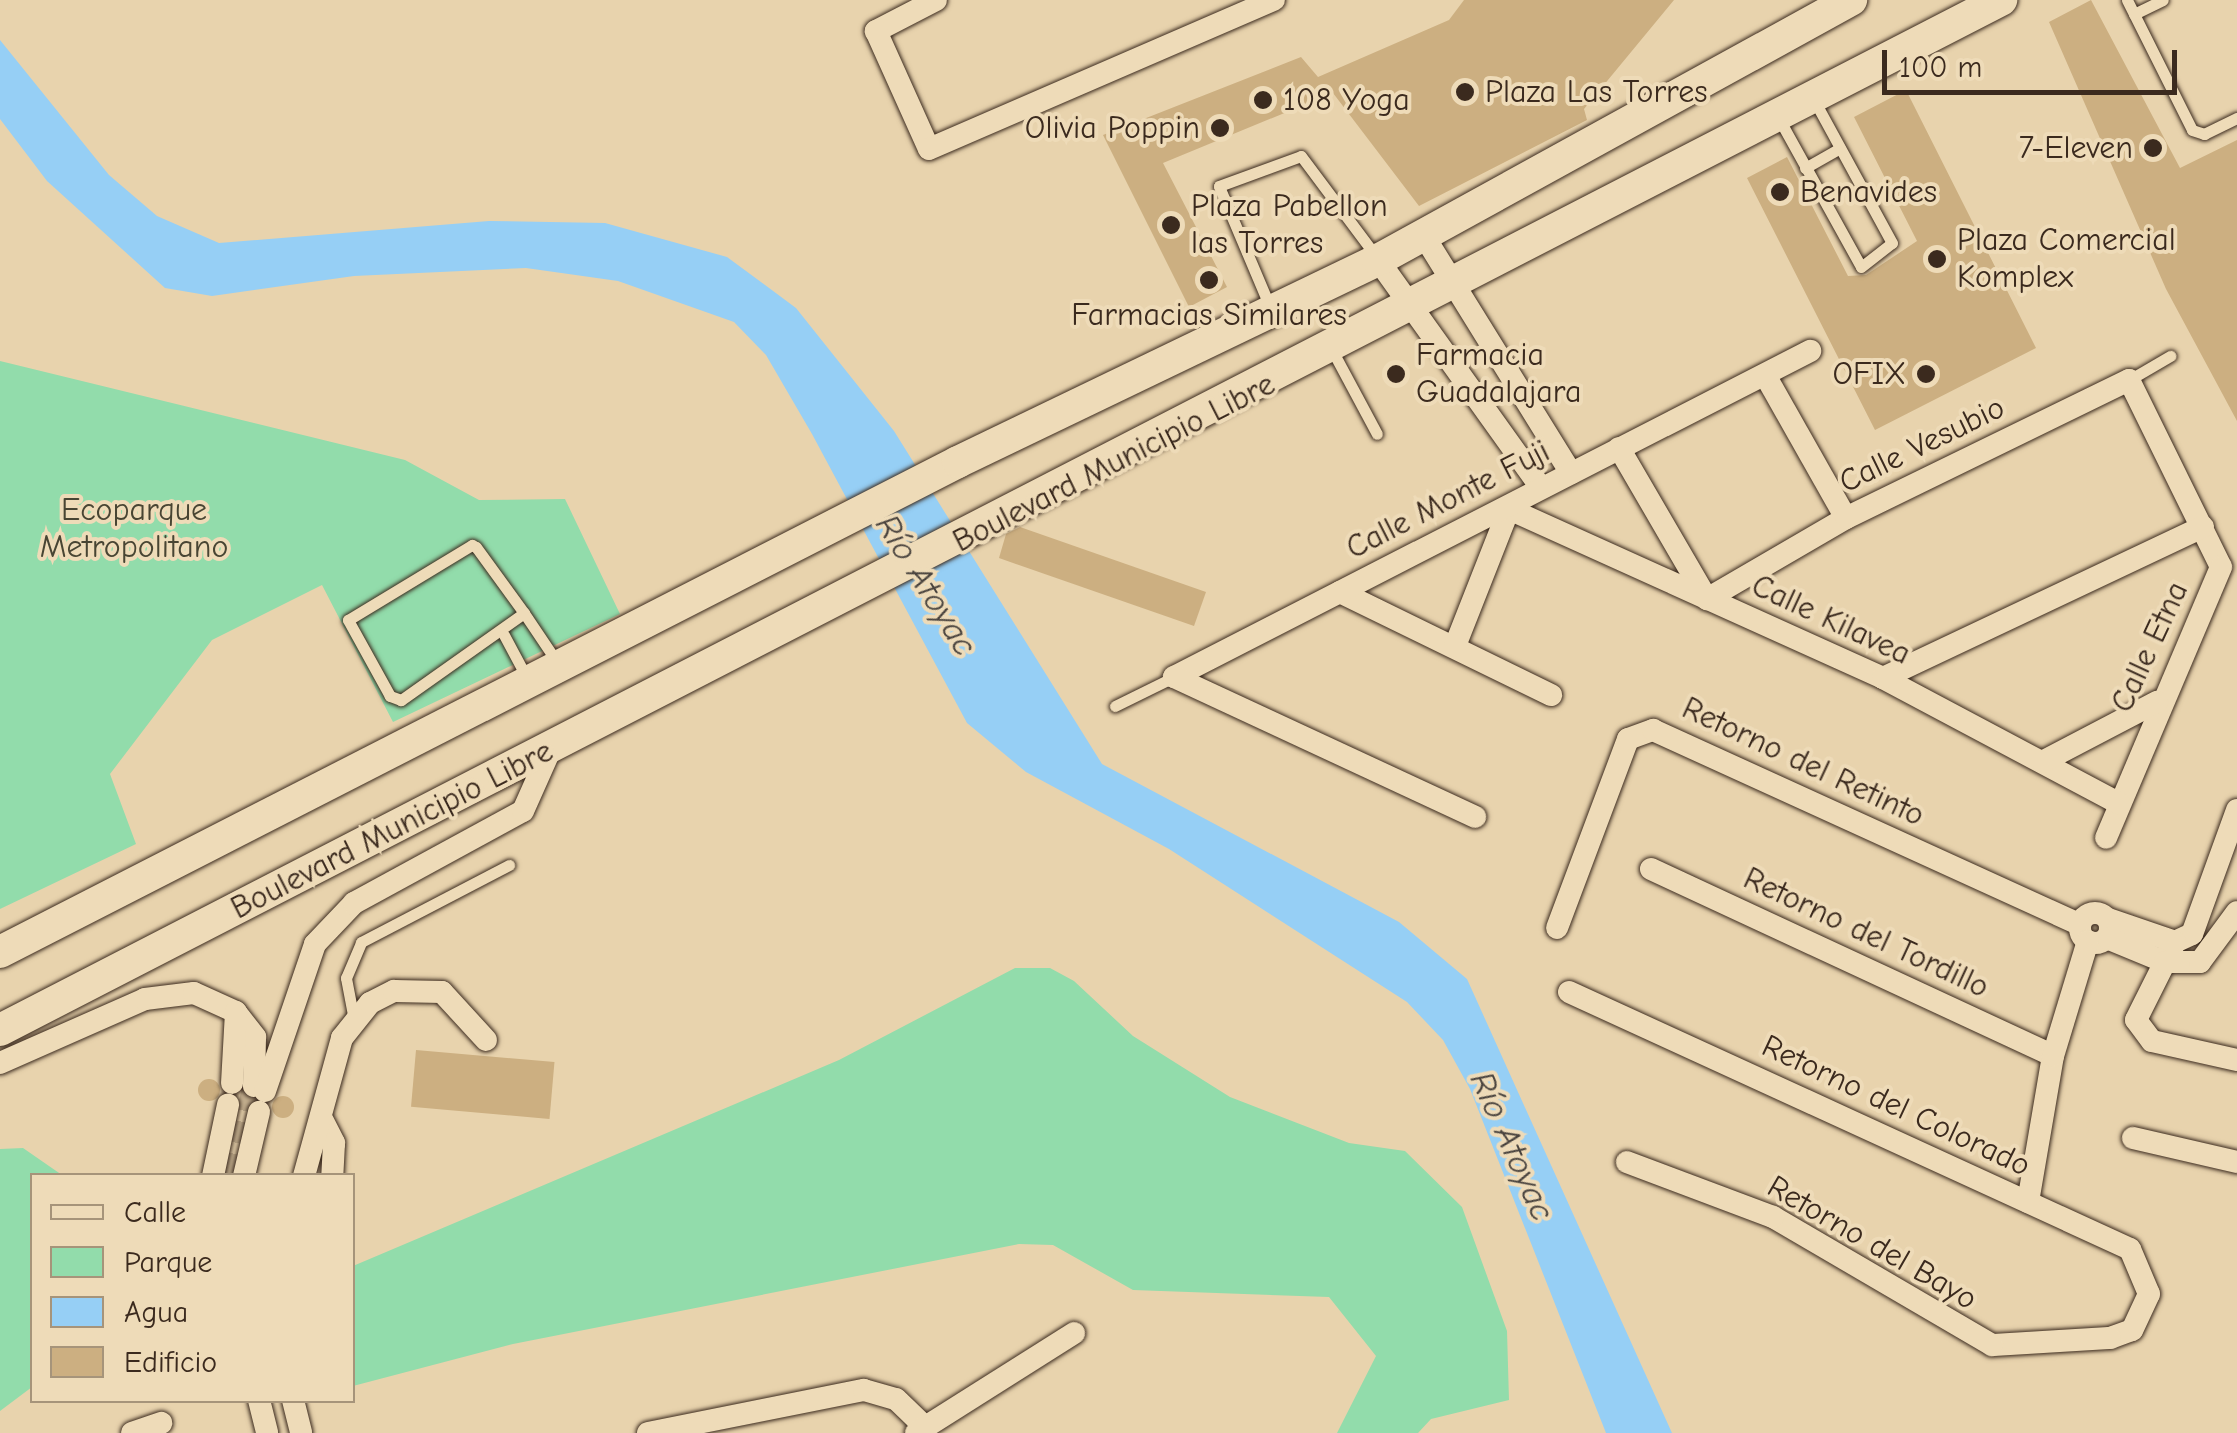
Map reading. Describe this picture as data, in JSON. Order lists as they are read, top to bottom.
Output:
{
  "streets": {
    "main road": ["Boulevard Municipio Libre"],
    "street": [
      "Calle Vesubio",
      "Calle Monte Fuji",
      "Calle Kilavea",
      "Calle Etna",
      "Retorno del Retinto",
      "Retorno del Tordillo",
      "Retorno del Colorado",
      "Retorno del Bayo"
    ]
  },
  "crossings": [
    ["Calle Vesubio", "Calle Kilavea"],
    ["Calle Vesubio", "Calle Etna"],
    ["Calle Monte Fuji", "Calle Kilavea"],
    ["Calle Kilavea", "Calle Etna"],
    ["Retorno del Colorado", "Retorno del Bayo"]
  ],
  "water": ["Río Atoyac"],
  "parks": ["Ecoparque Metropolitano"],
  "places": [
    "Plaza Las Torres",
    "108 Yoga",
    "Olivia Poppin",
    "7-Eleven",
    "Benavides",
    "Plaza Pabellon las Torres",
    "Plaza Comercial Komplex",
    "Farmacias Similares",
    "Farmacia Guadalajara",
    "OFIX"
  ],
  "legend": [
    "Calle",
    "Parque",
    "Agua",
    "Edificio"
  ],
  "scale_bar": "100 m"
}
